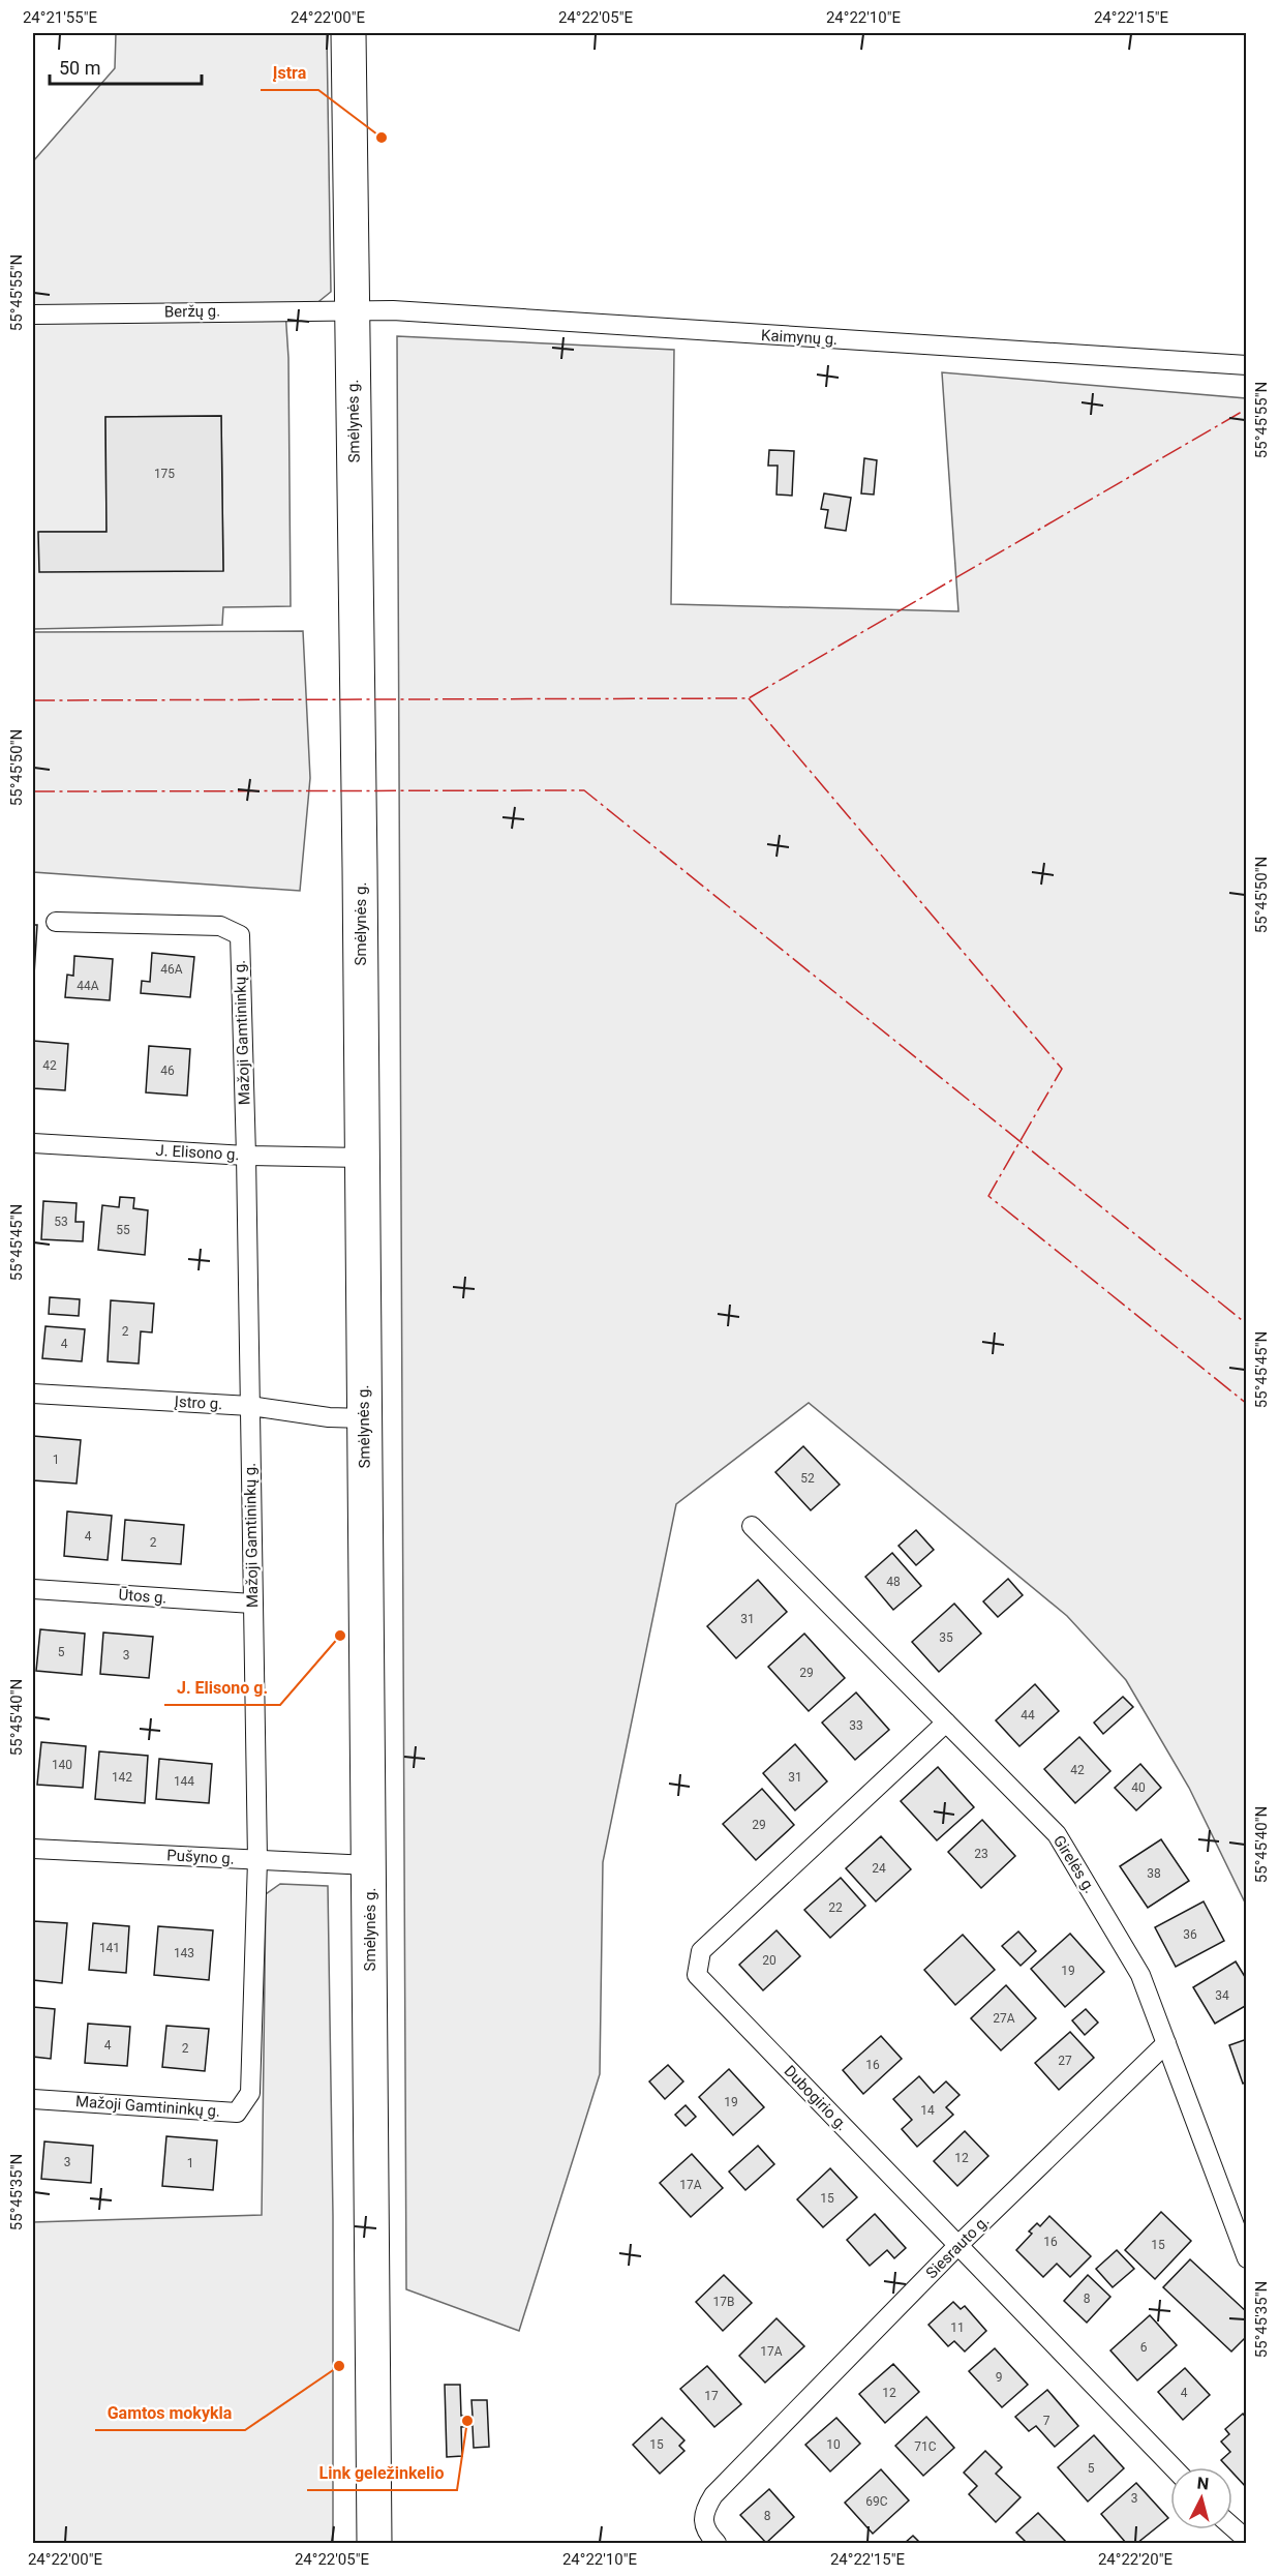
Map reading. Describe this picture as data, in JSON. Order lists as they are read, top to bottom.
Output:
{
  "streets": {
    "highway": ["Smėlynės g."],
    "street": [
      "Beržų g.",
      "Kaimynų g.",
      "Mažoji Gamtininkų g.",
      "J. Elisono g.",
      "Įstro g.",
      "Ūtos g.",
      "Pušyno g.",
      "Girelės g.",
      "Dubogirio g.",
      "Siesrauto g."
    ]
  },
  "crossings": [
    ["Beržų g.", "Kaimynų g."],
    ["Beržų g.", "Smėlynės g."],
    ["Kaimynų g.", "Smėlynės g."],
    ["Smėlynės g.", "J. Elisono g."],
    ["Smėlynės g.", "Įstro g."],
    ["Smėlynės g.", "Pušyno g."],
    ["Mažoji Gamtininkų g.", "J. Elisono g."],
    ["Mažoji Gamtininkų g.", "Įstro g."],
    ["Mažoji Gamtininkų g.", "Ūtos g."],
    ["Mažoji Gamtininkų g.", "Pušyno g."],
    ["Girelės g.", "Dubogirio g."],
    ["Girelės g.", "Siesrauto g."],
    ["Dubogirio g.", "Siesrauto g."]
  ],
  "places": [
    "Įstra",
    "J. Elisono g.",
    "Gamtos mokykla",
    "Link geležinkelio"
  ],
  "house_numbers": [
    "175",
    "46A",
    "44A",
    "42",
    "46",
    "53",
    "55",
    "2",
    "4",
    "1",
    "52",
    "4",
    "2",
    "48",
    "31",
    "35",
    "5",
    "3",
    "29",
    "44",
    "33",
    "140",
    "42",
    "142",
    "31",
    "144",
    "40",
    "29",
    "23",
    "24",
    "38",
    "22",
    "36",
    "141",
    "143",
    "20",
    "19",
    "34",
    "27A",
    "4",
    "2",
    "27",
    "16",
    "19",
    "14",
    "12",
    "3",
    "1",
    "17A",
    "15",
    "16",
    "15",
    "8",
    "17B",
    "11",
    "6",
    "17A",
    "9",
    "12",
    "4",
    "17",
    "7",
    "15",
    "10",
    "71C",
    "5",
    "3",
    "69C",
    "8"
  ],
  "scale_bar": "50 m",
  "north": "top",
  "coordinates": [
    "24°21'55\"E",
    "24°22'00\"E",
    "24°22'05\"E",
    "24°22'10\"E",
    "24°22'15\"E",
    "55°45'55\"N",
    "55°45'50\"N",
    "55°45'45\"N",
    "55°45'40\"N",
    "55°45'35\"N",
    "24°22'20\"E"
  ]
}
